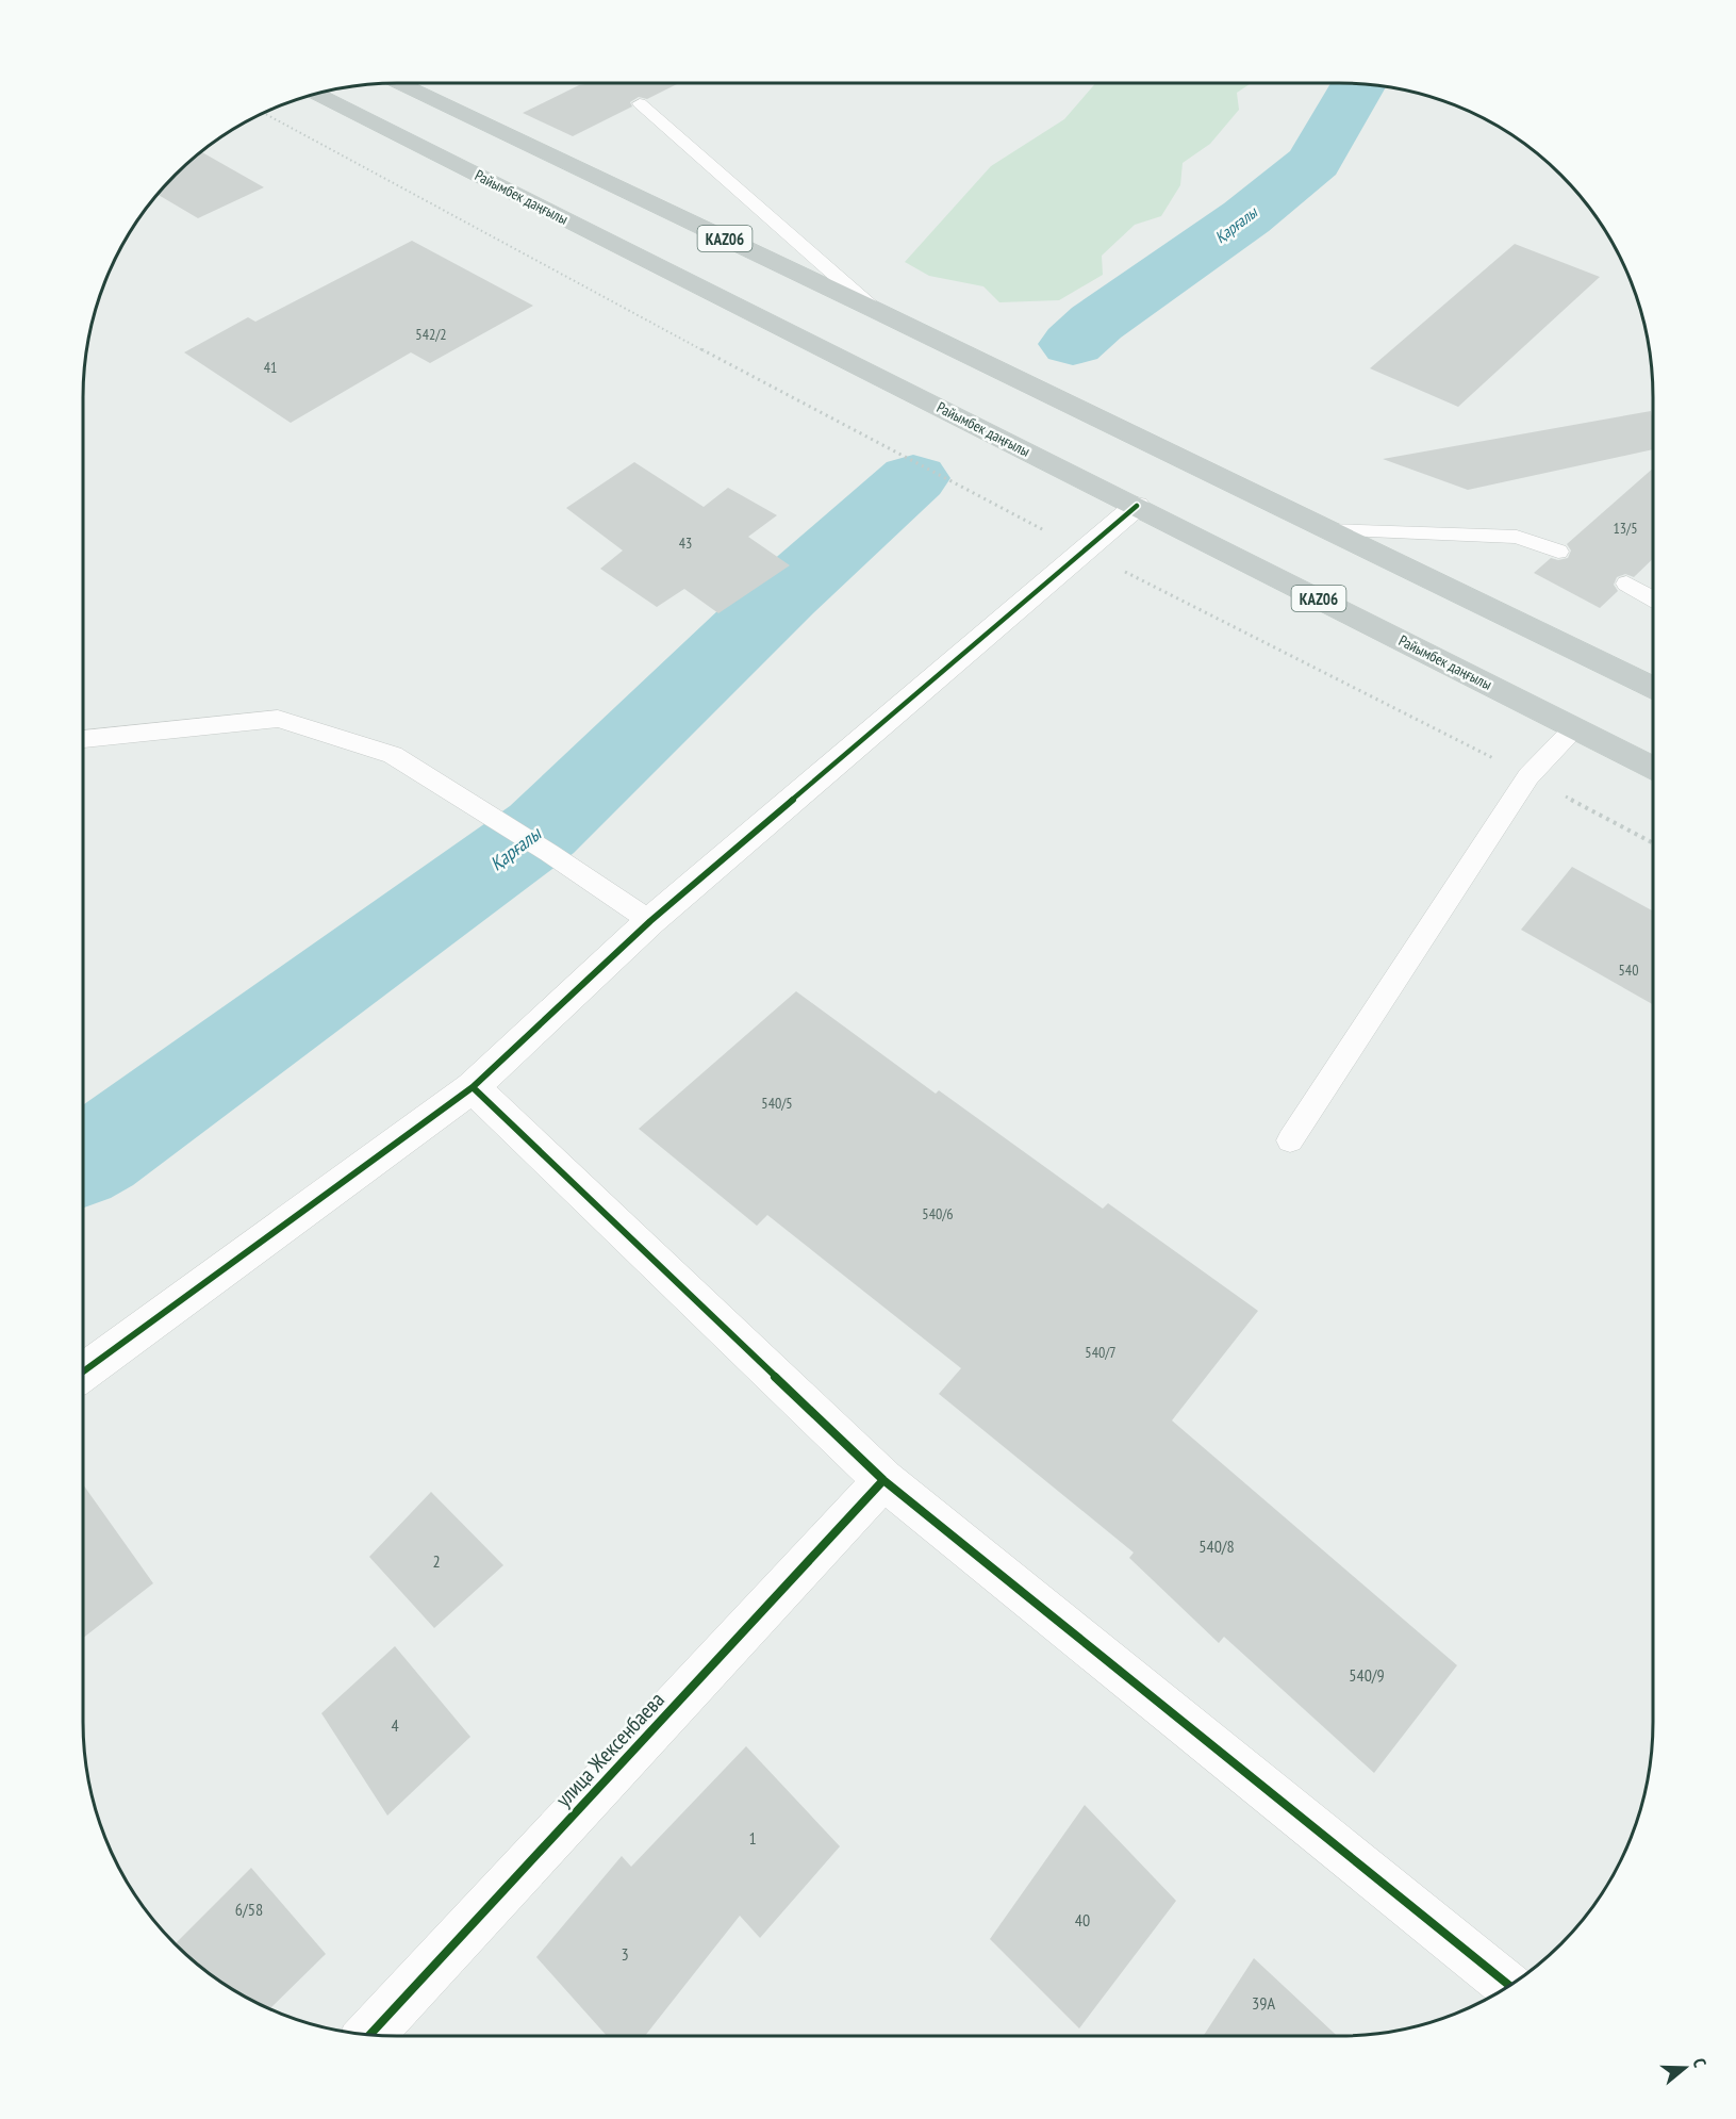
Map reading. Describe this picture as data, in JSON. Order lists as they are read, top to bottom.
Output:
{
  "streets": {
    "highway": ["Райымбек даңғылы", "KАZ06"],
    "street": ["улица Жексенбаева"]
  },
  "water": ["Қарғалы"],
  "house_numbers": [
    "542/2",
    "41",
    "13/5",
    "43",
    "540",
    "540/5",
    "540/6",
    "540/7",
    "540/8",
    "2",
    "540/9",
    "4",
    "1",
    "6/58",
    "40",
    "3",
    "39А"
  ],
  "north": "right"
}
